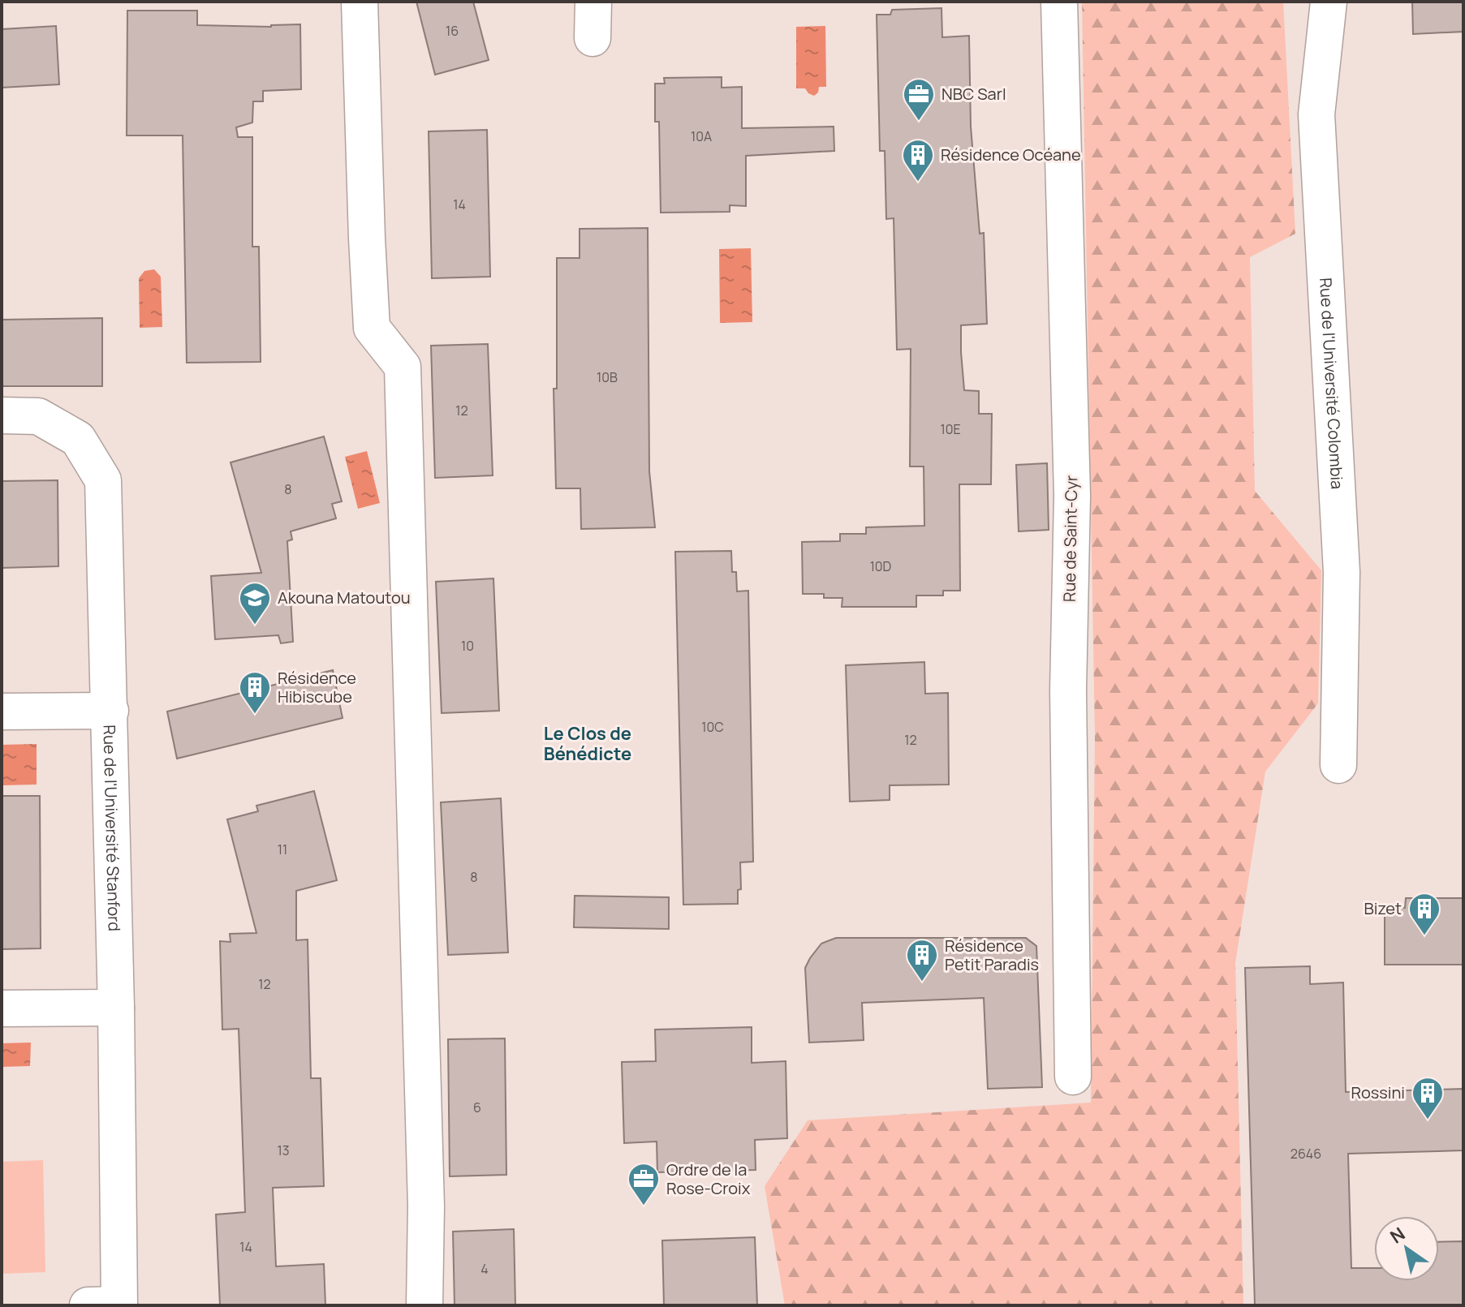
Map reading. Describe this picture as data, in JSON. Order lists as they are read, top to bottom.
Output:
{
  "streets": {
    "street": ["Rue de l'Université Colombia", "Rue de Saint-Cyr", "Rue de l'Université Stanford"]
  },
  "districts": ["Le Clos de Bénédicte"],
  "places": {
    "office": ["NBC Sarl", "Ordre de la Rose-Croix"],
    "building": [
      "Résidence Océane",
      "Résidence Hibiscube",
      "Bizet",
      "Résidence Petit Paradis",
      "Rossini"
    ],
    "school or university": ["Akouna Matoutou"]
  },
  "house_numbers": [
    "16",
    "10A",
    "14",
    "10B",
    "12",
    "10E",
    "8",
    "10D",
    "10",
    "10C",
    "12",
    "11",
    "8",
    "12",
    "6",
    "13",
    "2646",
    "14",
    "4"
  ],
  "north": "top left"
}
